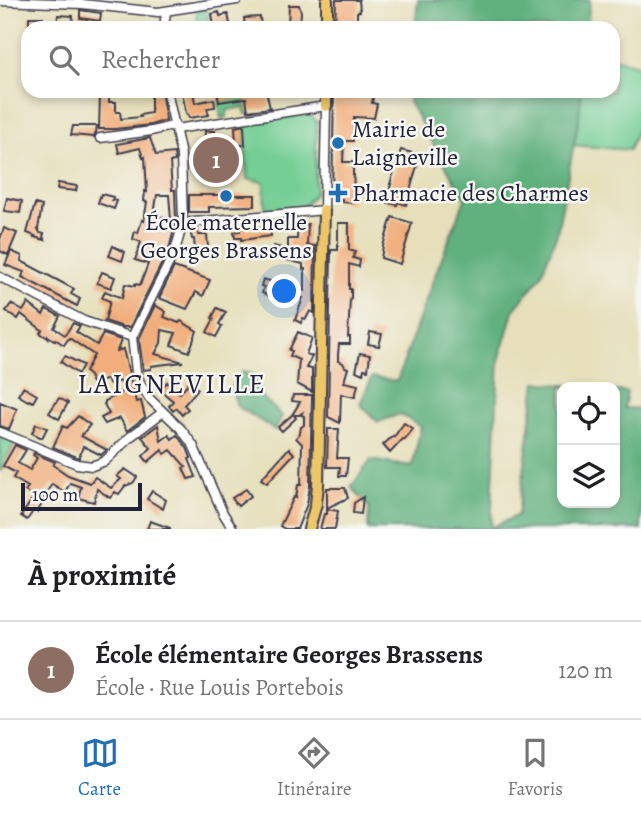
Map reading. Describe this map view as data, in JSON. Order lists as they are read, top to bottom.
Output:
{
  "districts": ["LAIGNEVILLE"],
  "places": {
    "other": ["Mairie de Laigneville", "École maternelle Georges Brassens"],
    "health": ["Pharmacie des Charmes"]
  },
  "scale_bar": "100 m",
  "page": {
    "search": "Rechercher",
    "pins": "1",
    "scale": "100 m",
    "heading": "À proximité",
    "list": [
      {
        "mark": "1",
        "name": "École élémentaire Georges Brassens",
        "note": "École · Rue Louis Portebois",
        "value": "120 m"
      }
    ],
    "nav": ["Carte", "Itinéraire", "Favoris"]
  }
}
